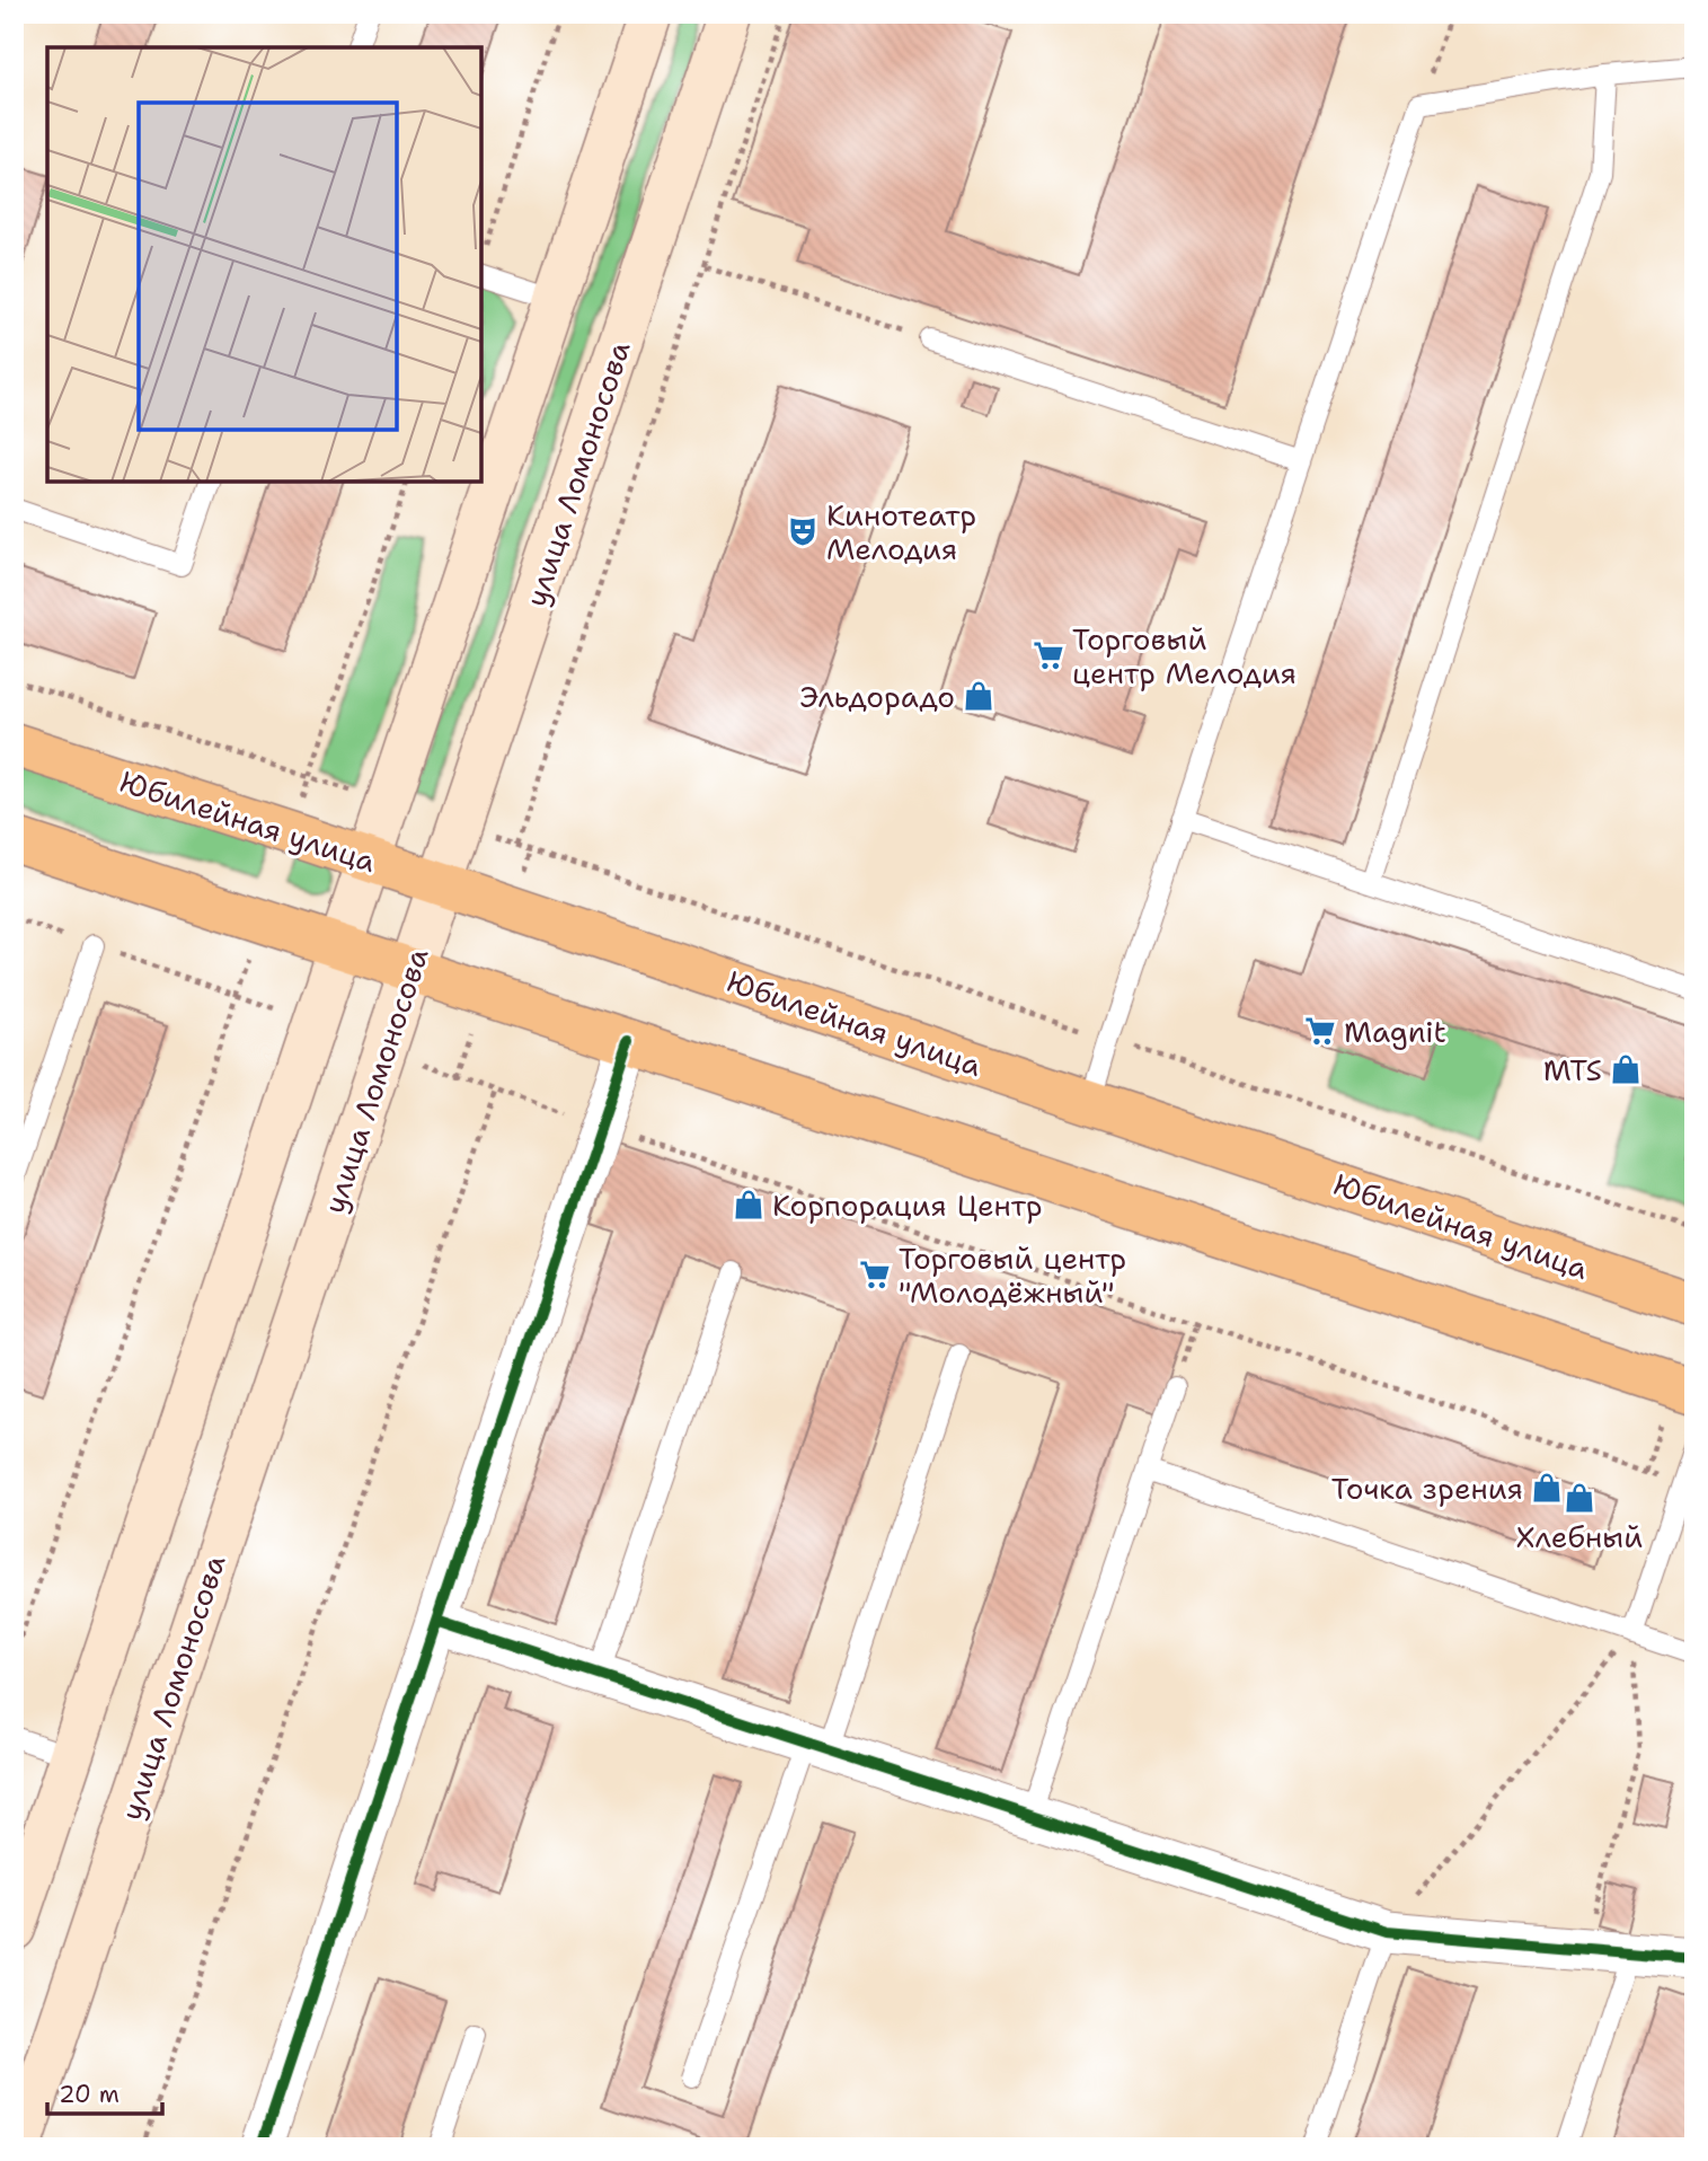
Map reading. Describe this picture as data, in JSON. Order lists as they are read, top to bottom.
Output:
{
  "streets": {
    "main road": ["улица Ломоносова", "Юбилейная улица"]
  },
  "crossings": [
    ["улица Ломоносова", "Юбилейная улица"]
  ],
  "places": {
    "theatre": ["Кинотеатр Мелодия"],
    "supermarket": ["Торговый центр Мелодия", "Magnit", "Торговый центр \"Молодёжный\""],
    "shop": [
      "Эльдорадо",
      "MTS",
      "Корпорация Центр",
      "Точка зрения",
      "Хлебный"
    ]
  },
  "scale_bar": "20 m"
}
